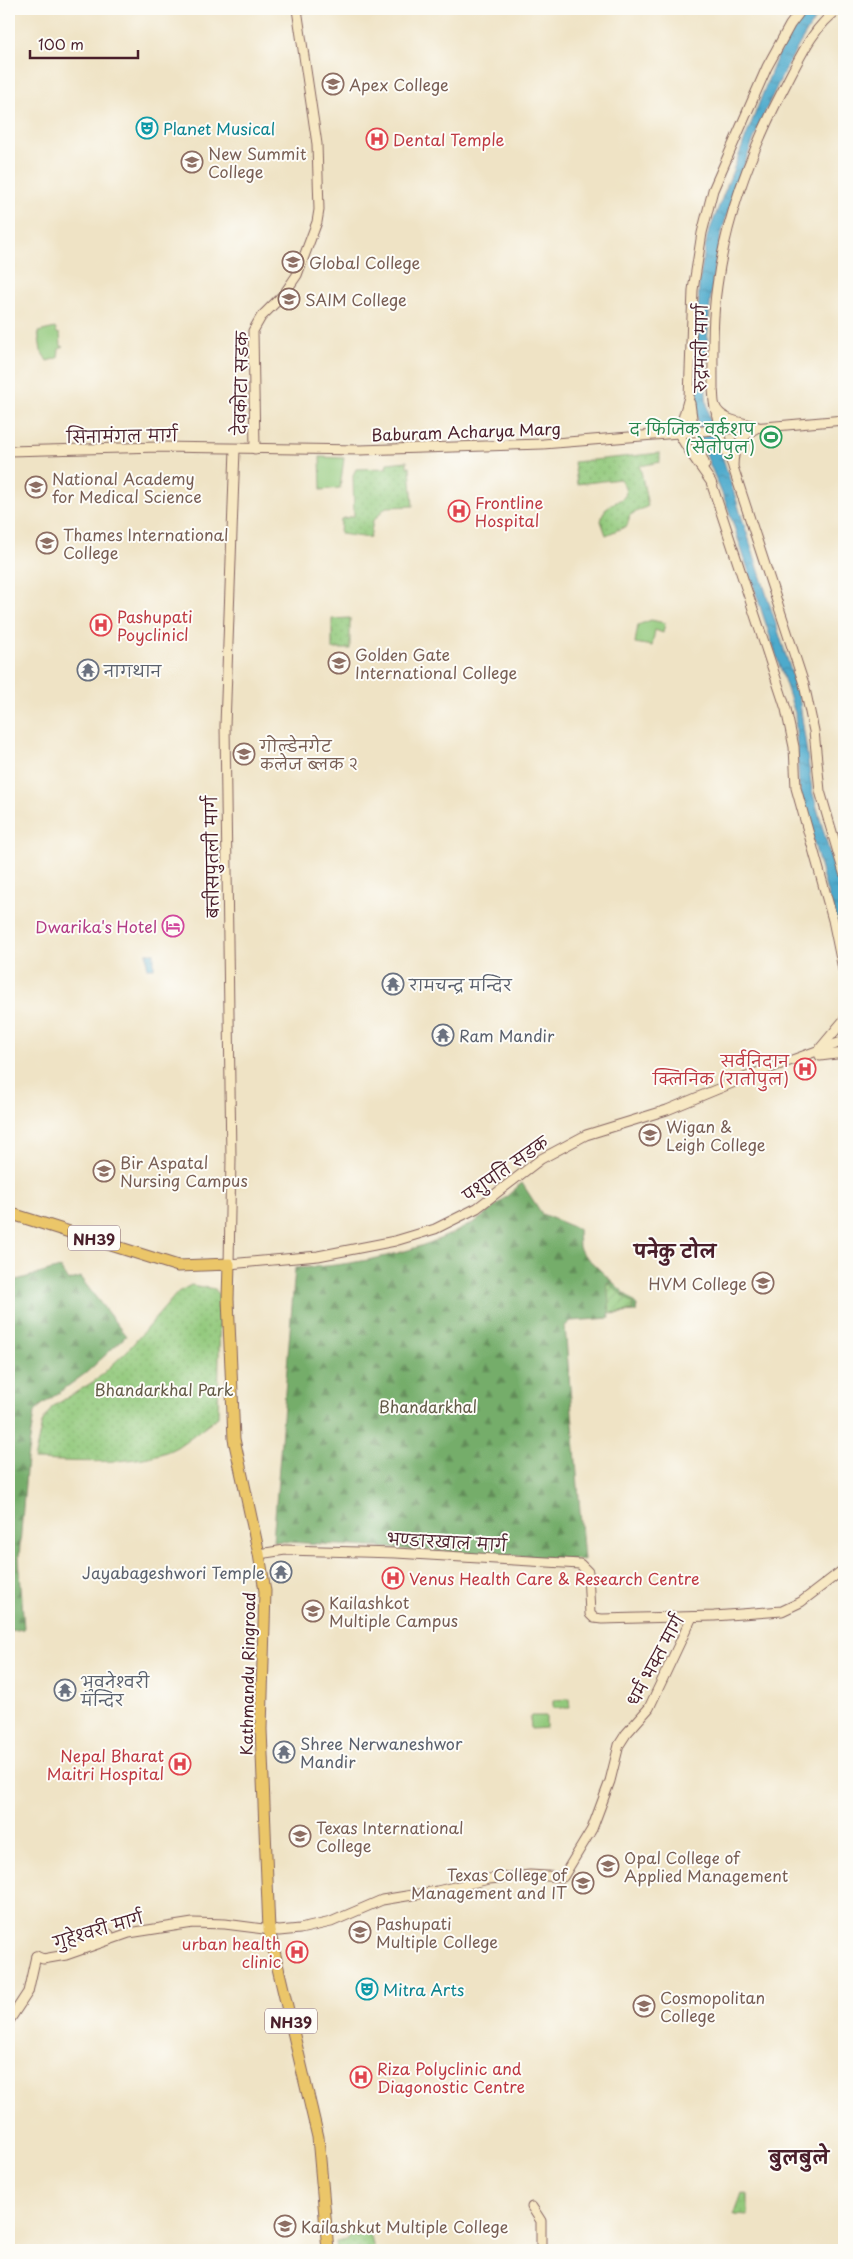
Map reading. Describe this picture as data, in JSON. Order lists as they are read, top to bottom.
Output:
{
  "streets": {
    "highway": ["NH39", "Kathmandu Ringroad"],
    "main road": [
      "रुद्रमती मार्ग",
      "देवकोटा सडक",
      "Baburam Acharya Marg",
      "सिनामंगल मार्ग",
      "बत्तीसपुतली मार्ग",
      "पशुपति सडक",
      "भण्डारखाल मार्ग",
      "धर्म भक्त मार्ग",
      "गुहेश्वरी मार्ग"
    ]
  },
  "crossings": [
    ["रुद्रमती मार्ग", "Baburam Acharya Marg"],
    ["देवकोटा सडक", "Baburam Acharya Marg"],
    ["Baburam Acharya Marg", "सिनामंगल मार्ग"],
    ["Baburam Acharya Marg", "बत्तीसपुतली मार्ग"],
    ["सिनामंगल मार्ग", "बत्तीसपुतली मार्ग"],
    ["बत्तीसपुतली मार्ग", "पशुपति सडक"],
    ["बत्तीसपुतली मार्ग", "NH39"],
    ["बत्तीसपुतली मार्ग", "Kathmandu Ringroad"],
    ["पशुपति सडक", "NH39"],
    ["पशुपति सडक", "Kathmandu Ringroad"],
    ["NH39", "Kathmandu Ringroad"],
    ["भण्डारखाल मार्ग", "धर्म भक्त मार्ग"],
    ["भण्डारखाल मार्ग", "Kathmandu Ringroad"],
    ["धर्म भक्त मार्ग", "गुहेश्वरी मार्ग"],
    ["Kathmandu Ringroad", "गुहेश्वरी मार्ग"]
  ],
  "districts": ["पनेकु टोल", "बुलबुले"],
  "parks": ["Bhandarkhal Park", "Bhandarkhal"],
  "places": {
    "school or university": [
      "Apex College",
      "New Summit College",
      "Global College",
      "SAIM College",
      "National Academy for Medical Science",
      "Thames International College",
      "Golden Gate International College",
      "गोल्डेनगेट कलेज ब्लक २",
      "Wigan & Leigh College",
      "Bir Aspatal Nursing Campus",
      "HVM College",
      "Kailashkot Multiple Campus",
      "Texas International College",
      "Opal College of Applied Management",
      "Texas College of Management and IT",
      "Pashupati Multiple College",
      "Cosmopolitan College",
      "Kailashkut Multiple College"
    ],
    "theatre": ["Planet Musical", "Mitra Arts"],
    "hospital": [
      "Dental Temple",
      "Frontline Hospital",
      "Pashupati Poyclinicl",
      "सर्वनिदान क्लिनिक (रातोपुल)",
      "Venus Health Care & Research Centre",
      "Nepal Bharat Maitri Hospital",
      "urban health clinic",
      "Riza Polyclinic and Diagonostic Centre"
    ],
    "sports": ["द फिजिक वर्कशप (सेतोपुल)"],
    "temple": [
      "नागथान",
      "रामचन्द्र मन्दिर",
      "Ram Mandir",
      "Jayabageshwori Temple",
      "भुवनेश्वरी मन्दिर",
      "Shree Nerwaneshwor Mandir"
    ],
    "hotel": ["Dwarika's Hotel"]
  },
  "scale_bar": "100 m"
}
